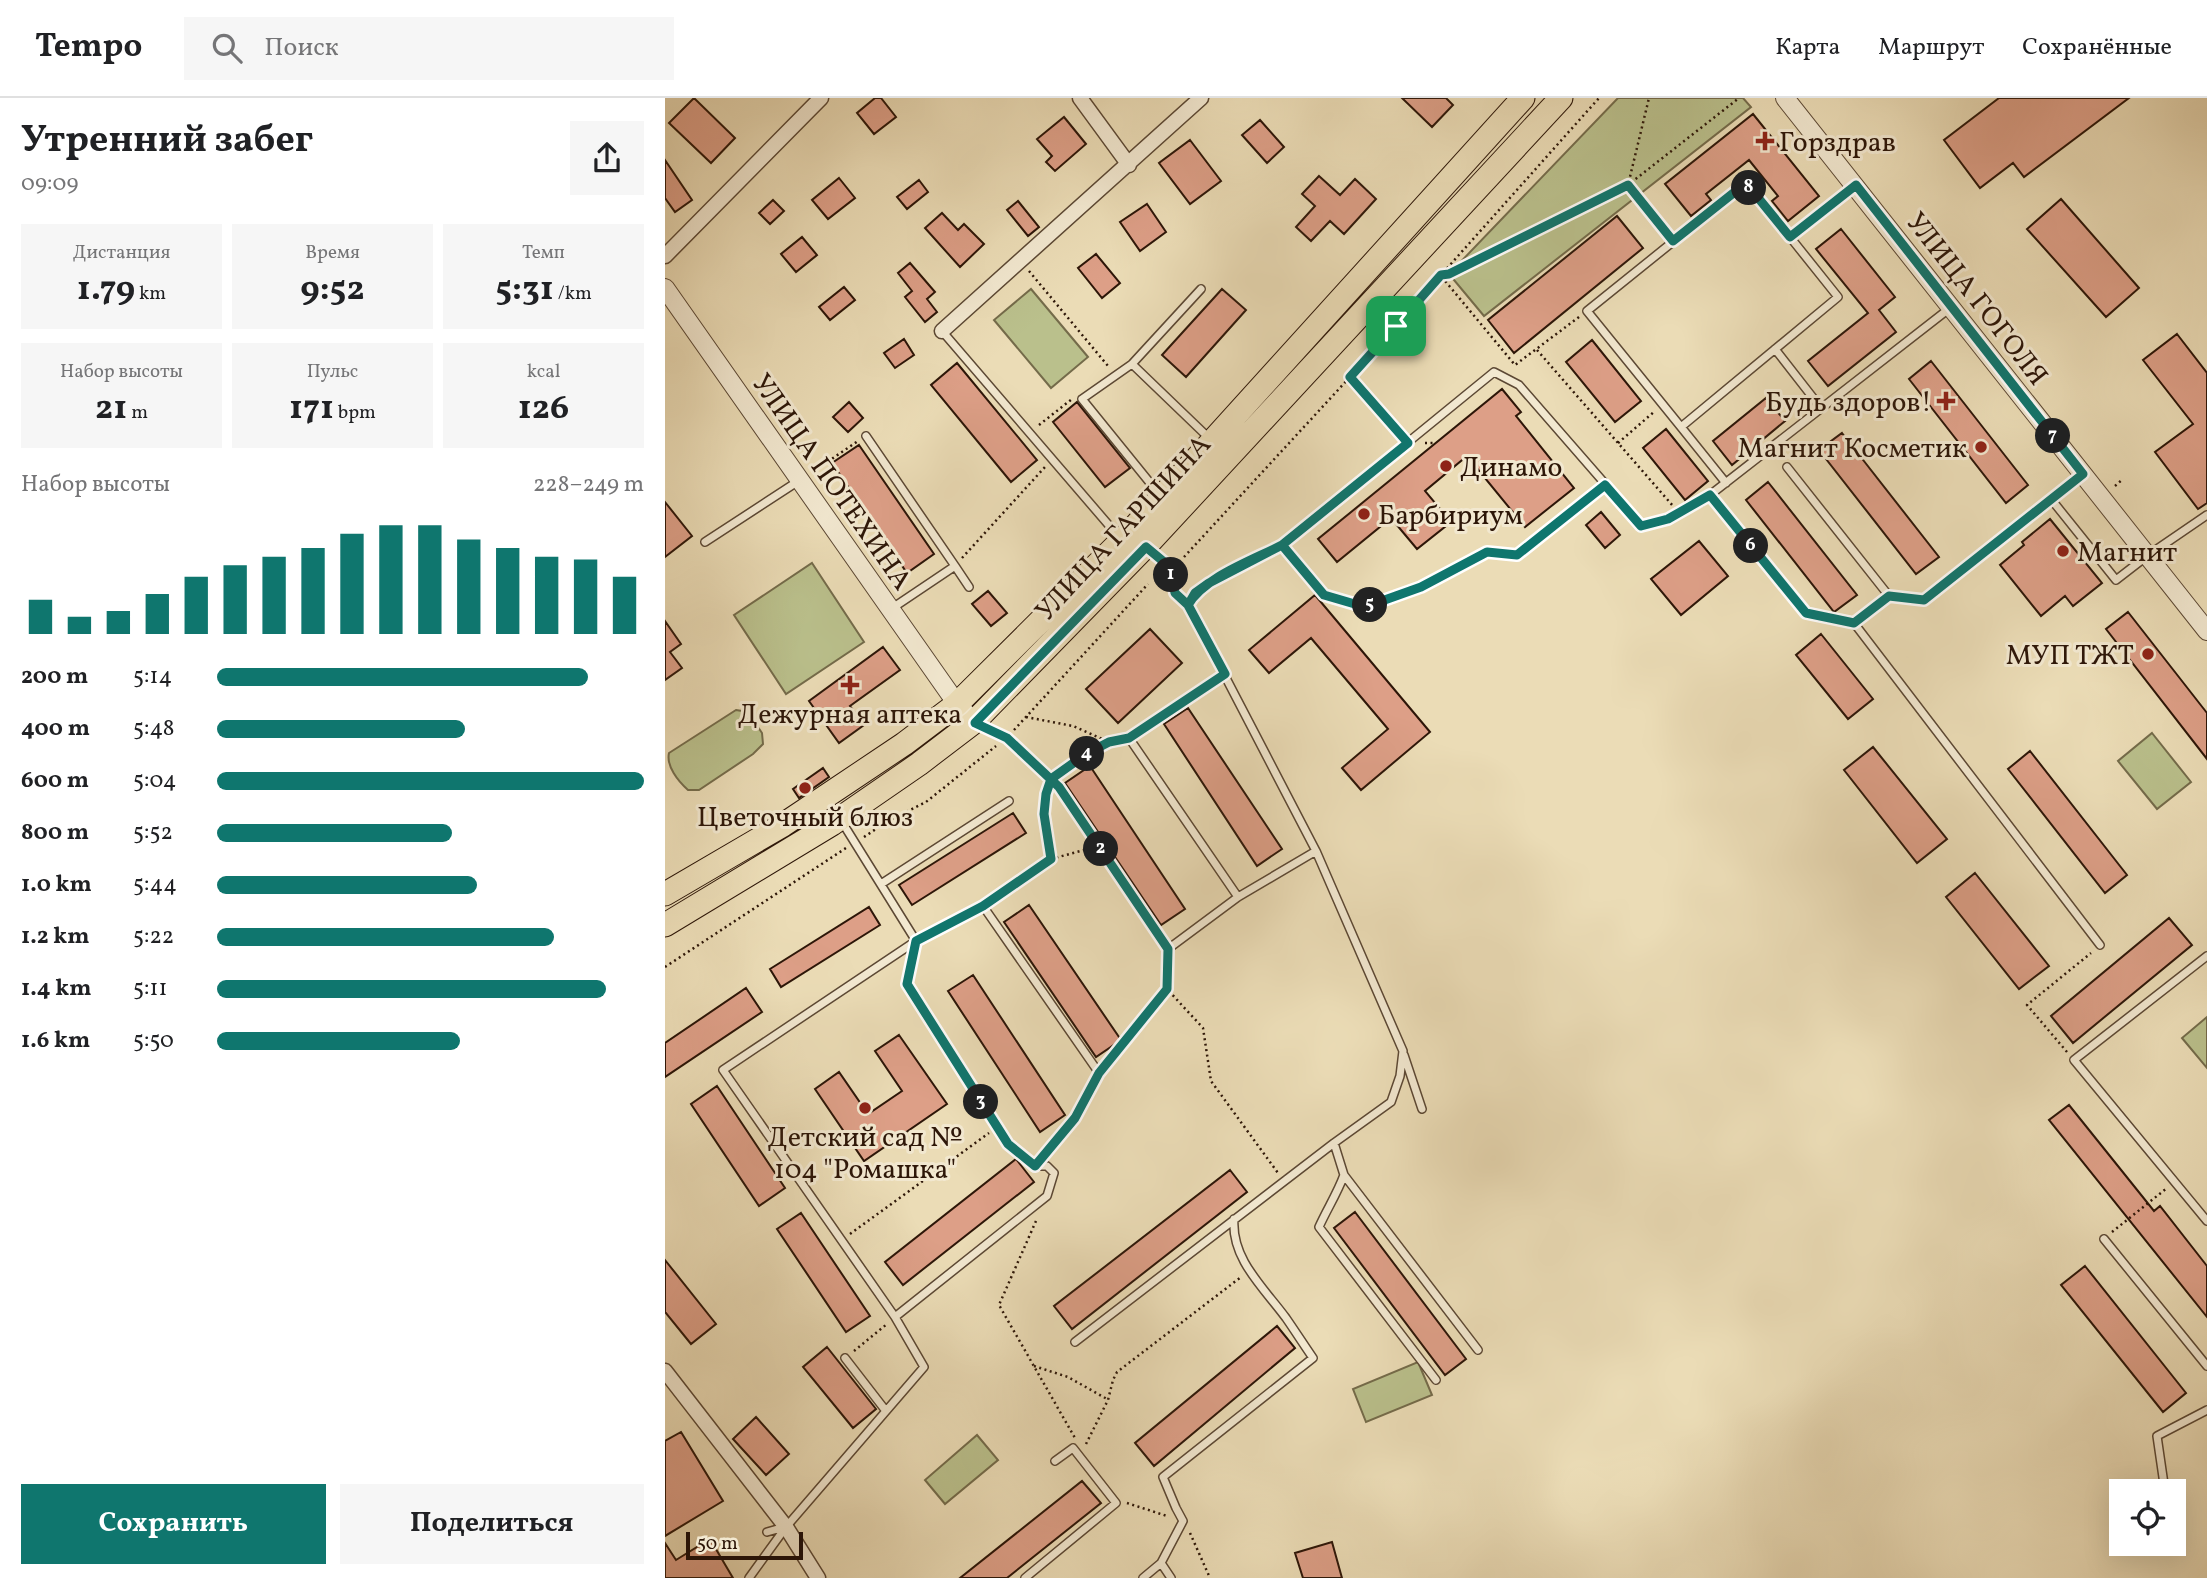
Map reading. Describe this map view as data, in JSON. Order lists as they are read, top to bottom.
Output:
{
  "streets": {
    "main road": ["УЛИЦА ГАРШИНА"],
    "street": ["УЛИЦА ГОГОЛЯ", "УЛИЦА ПОТЕХИНА"]
  },
  "crossings": [
    ["УЛИЦА ПОТЕХИНА", "УЛИЦА ГАРШИНА"]
  ],
  "places": {
    "health": ["Горздрав", "Будь здоров!", "Дежурная аптека"],
    "other": [
      "Магнит Косметик",
      "Динамо",
      "Барбириум",
      "Магнит",
      "МУП ТЖТ",
      "Цветочный блюз",
      "Детский сад № 104 \"Ромашка\""
    ]
  },
  "scale_bar": "50 m",
  "page": {
    "header": "Tempo",
    "search": "Поиск",
    "nav": ["Карта", "Маршрут", "Сохранённые"],
    "heading": ["Утренний забег", "09:09"],
    "pins": [
      "8",
      "7",
      "6",
      "1",
      "5",
      "4",
      "2",
      "3"
    ],
    "stats": [
      ["Дистанция", "1.79 km"],
      ["Время", "9:52"],
      ["Темп", "5:31 /km"],
      ["Набор высоты", "21 m"],
      ["Пульс", "171 bpm"],
      ["kcal", "126"]
    ],
    "chart": ["Набор высоты", "228–249 m"],
    "list": [
      {
        "name": "200 m",
        "note": "5:14"
      },
      {
        "name": "400 m",
        "note": "5:48"
      },
      {
        "name": "600 m",
        "note": "5:04"
      },
      {
        "name": "800 m",
        "note": "5:52"
      },
      {
        "name": "1.0 km",
        "note": "5:44"
      },
      {
        "name": "1.2 km",
        "note": "5:22"
      },
      {
        "name": "1.4 km",
        "note": "5:11"
      },
      {
        "name": "1.6 km",
        "note": "5:50"
      }
    ],
    "buttons": ["Сохранить", "Поделиться"],
    "scale": "50 m"
  }
}
